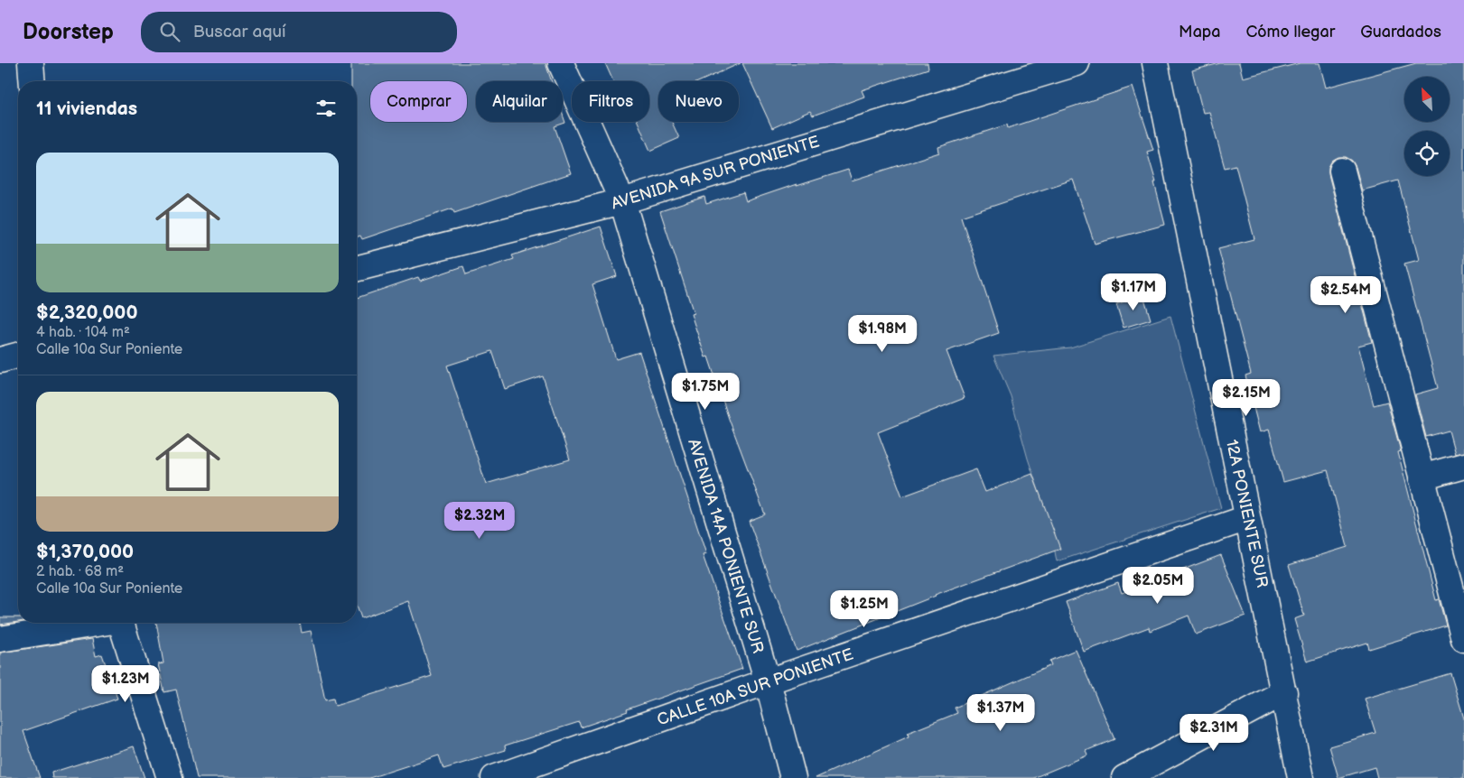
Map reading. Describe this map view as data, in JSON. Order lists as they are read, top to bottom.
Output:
{
  "streets": {
    "street": [
      "AVENIDA 9A SUR PONIENTE",
      "12A PONIENTE SUR",
      "AVENIDA 14A PONIENTE SUR",
      "CALLE 10A SUR PONIENTE"
    ]
  },
  "crossings": [
    ["AVENIDA 9A SUR PONIENTE", "AVENIDA 14A PONIENTE SUR"],
    ["12A PONIENTE SUR", "CALLE 10A SUR PONIENTE"],
    ["AVENIDA 14A PONIENTE SUR", "CALLE 10A SUR PONIENTE"]
  ],
  "north": "top left",
  "page": {
    "header": "Doorstep",
    "search": "Buscar aquí",
    "nav": ["Mapa", "Cómo llegar", "Guardados"],
    "chip": [
      "Comprar",
      "Alquilar",
      "Filtros",
      "Nuevo"
    ],
    "heading": "11 viviendas",
    "list": [
      {
        "name": "$2,320,000",
        "note": "4 hab. · 104 m² · Calle 10a Sur Poniente"
      },
      {
        "name": "$1,370,000",
        "note": "2 hab. · 68 m² · Calle 10a Sur Poniente"
      }
    ],
    "price": [
      "$1.17M",
      "$2.54M",
      "$1.98M",
      "$1.75M",
      "$2.15M",
      "$2.32M",
      "$2.05M",
      "$1.25M",
      "$1.23M",
      "$1.37M",
      "$2.31M"
    ]
  }
}
